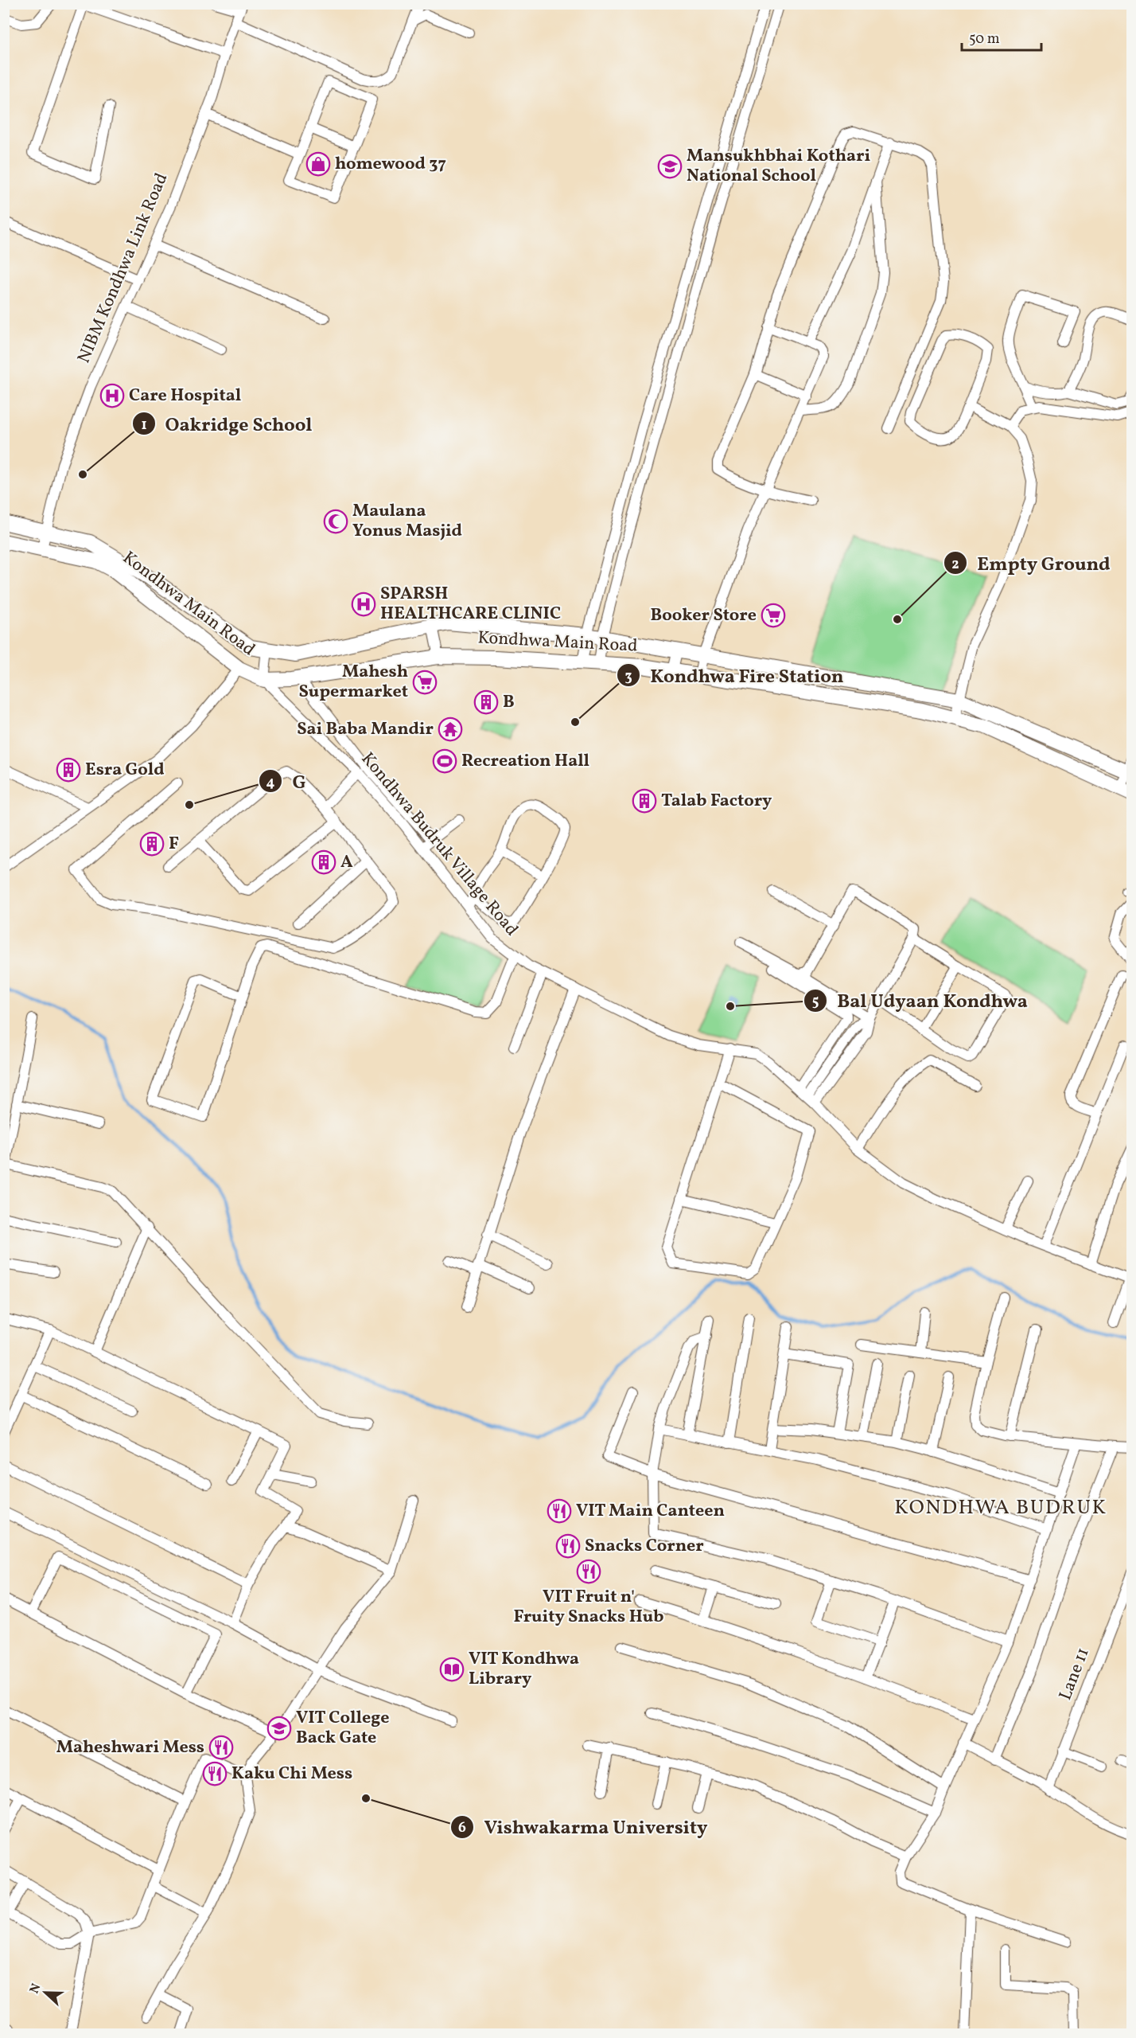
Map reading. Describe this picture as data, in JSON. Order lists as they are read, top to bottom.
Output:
{
  "streets": {
    "main road": ["Kondhwa Main Road"],
    "street": ["NIBM Kondhwa Link Road", "Kondhwa Budruk Village Road", "Lane 11"]
  },
  "crossings": [
    ["NIBM Kondhwa Link Road", "Kondhwa Main Road"],
    ["Kondhwa Main Road", "Kondhwa Budruk Village Road"]
  ],
  "districts": ["KONDHWA BUDRUK"],
  "places": {
    "shop": ["homewood 37"],
    "school or university": ["Mansukhbhai Kothari National School", "VIT College Back Gate"],
    "hospital": ["Care Hospital", "SPARSH HEALTHCARE CLINIC"],
    "other": [
      "Oakridge School",
      "Empty Ground",
      "Kondhwa Fire Station",
      "G",
      "Bal Udyaan Kondhwa",
      "Vishwakarma University"
    ],
    "mosque": ["Maulana Yonus Masjid"],
    "supermarket": ["Booker Store", "Mahesh Supermarket"],
    "building": [
      "B",
      "Esra Gold",
      "Talab Factory",
      "F",
      "A"
    ],
    "temple": ["Sai Baba Mandir"],
    "sports": ["Recreation Hall"],
    "restaurant": [
      "VIT Main Canteen",
      "Snacks Corner",
      "VIT Fruit n' Fruity Snacks Hub",
      "Maheshwari Mess",
      "Kaku Chi Mess"
    ],
    "library": ["VIT Kondhwa Library"]
  },
  "scale_bar": "50 m",
  "north": "left"
}
